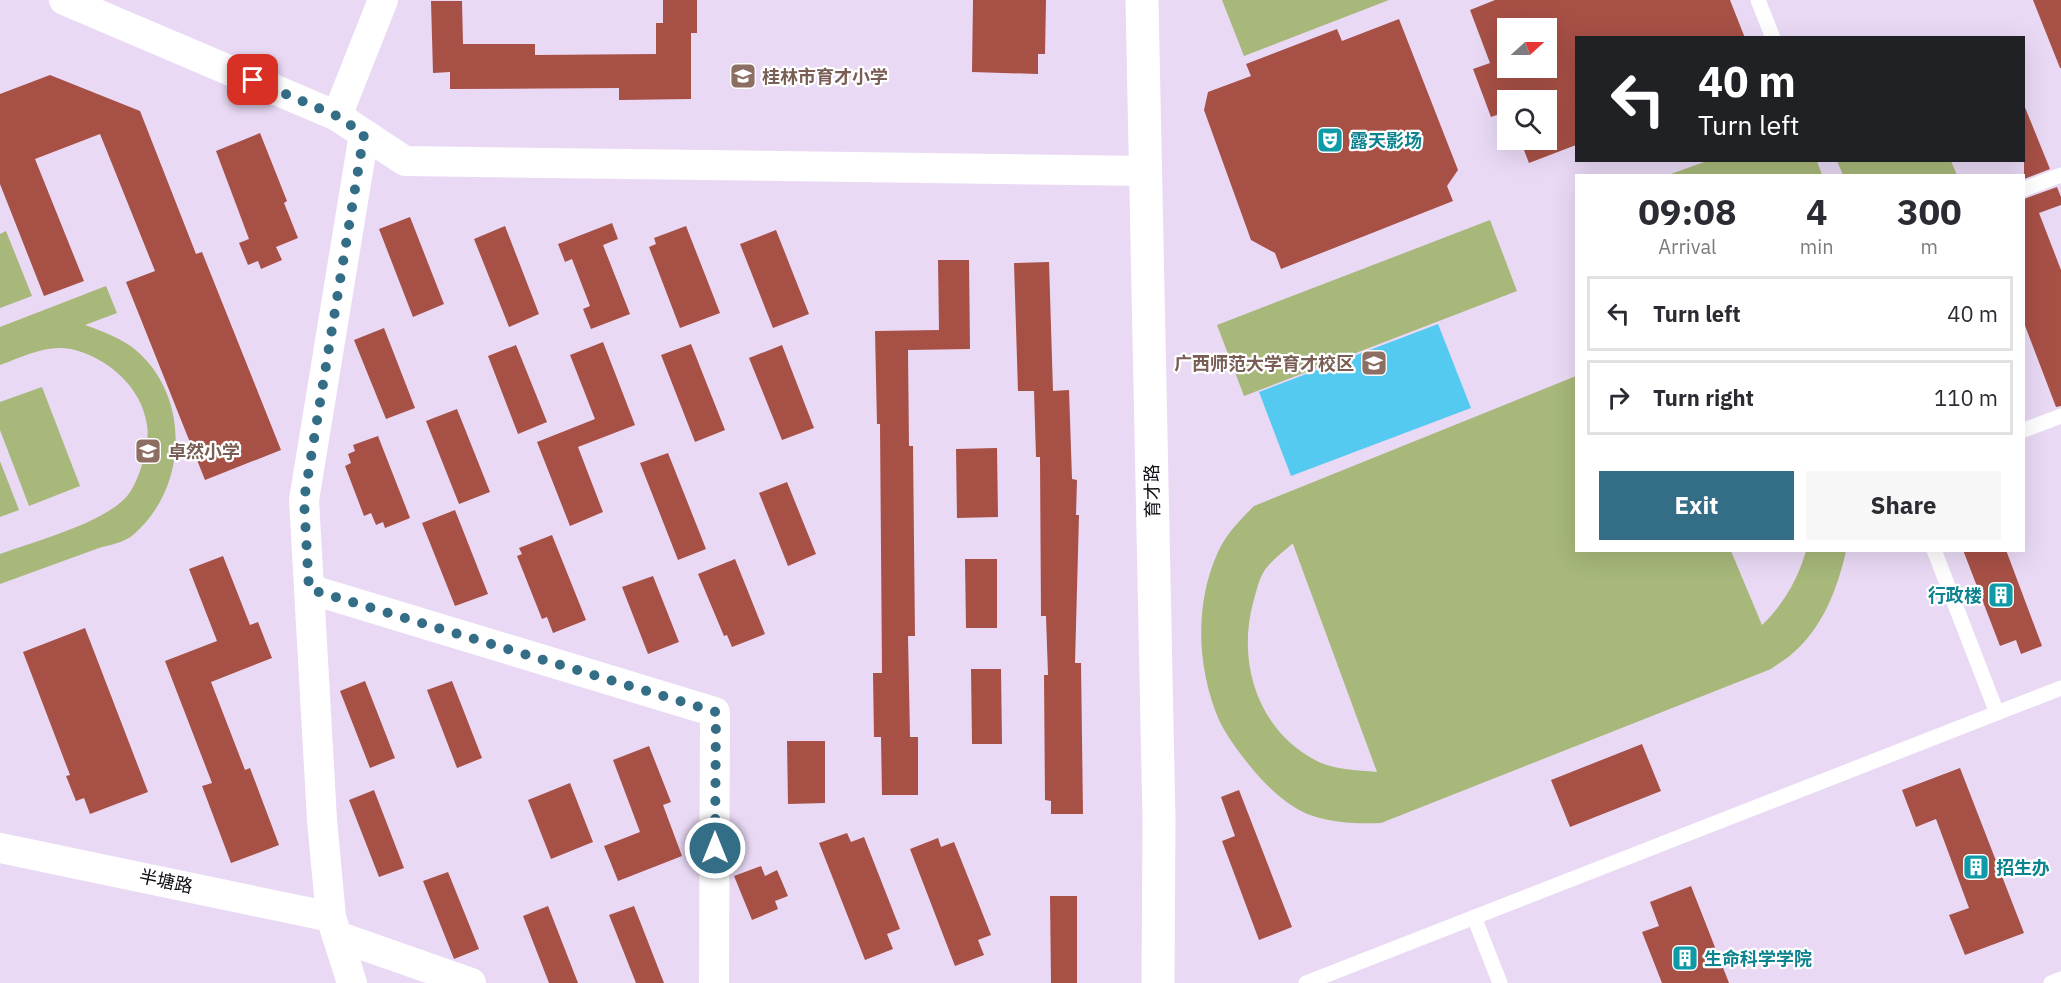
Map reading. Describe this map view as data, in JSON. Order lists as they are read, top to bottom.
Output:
{
  "streets": {
    "main road": ["育才路"],
    "street": ["半塘路"]
  },
  "places": {
    "school or university": ["桂林市育才小学", "广西师范大学育才校区", "卓然小学"],
    "theatre": ["露天影场"],
    "building": ["行政楼", "招生办", "生命科学学院"]
  },
  "north": "right",
  "page": {
    "turn": ["40 m", "Turn left"],
    "eta": [
      "09:08",
      "Arrival",
      "4",
      "min",
      "300",
      "m"
    ],
    "list": [
      {
        "name": "Turn left",
        "value": "40 m"
      },
      {
        "name": "Turn right",
        "value": "110 m"
      }
    ],
    "buttons": ["Exit", "Share"]
  }
}
